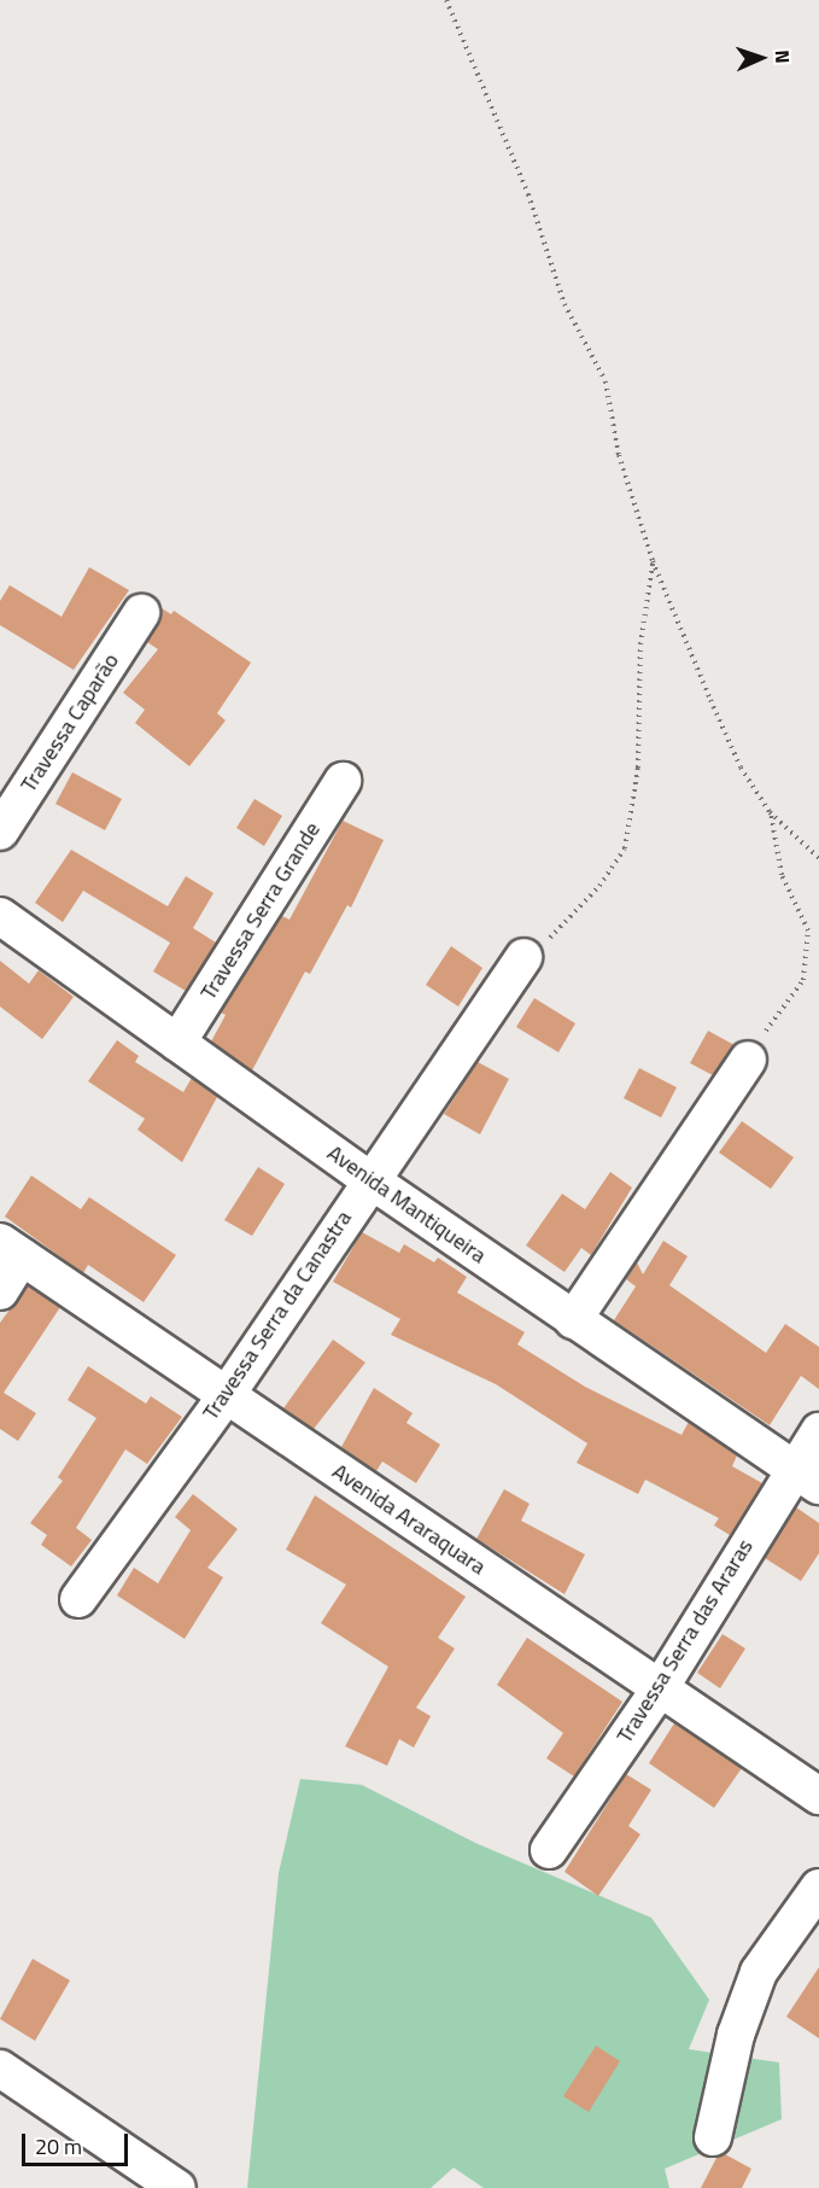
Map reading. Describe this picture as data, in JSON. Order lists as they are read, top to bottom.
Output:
{
  "streets": {
    "street": [
      "Travessa Caparão",
      "Travessa Serra Grande",
      "Avenida Mantiqueira",
      "Travessa Serra da Canastra",
      "Avenida Araraquara",
      "Travessa Serra das Araras"
    ]
  },
  "crossings": [
    ["Travessa Serra Grande", "Avenida Mantiqueira"],
    ["Avenida Mantiqueira", "Travessa Serra da Canastra"],
    ["Avenida Mantiqueira", "Travessa Serra das Araras"],
    ["Travessa Serra da Canastra", "Avenida Araraquara"],
    ["Avenida Araraquara", "Travessa Serra das Araras"]
  ],
  "scale_bar": "20 m",
  "north": "right"
}
